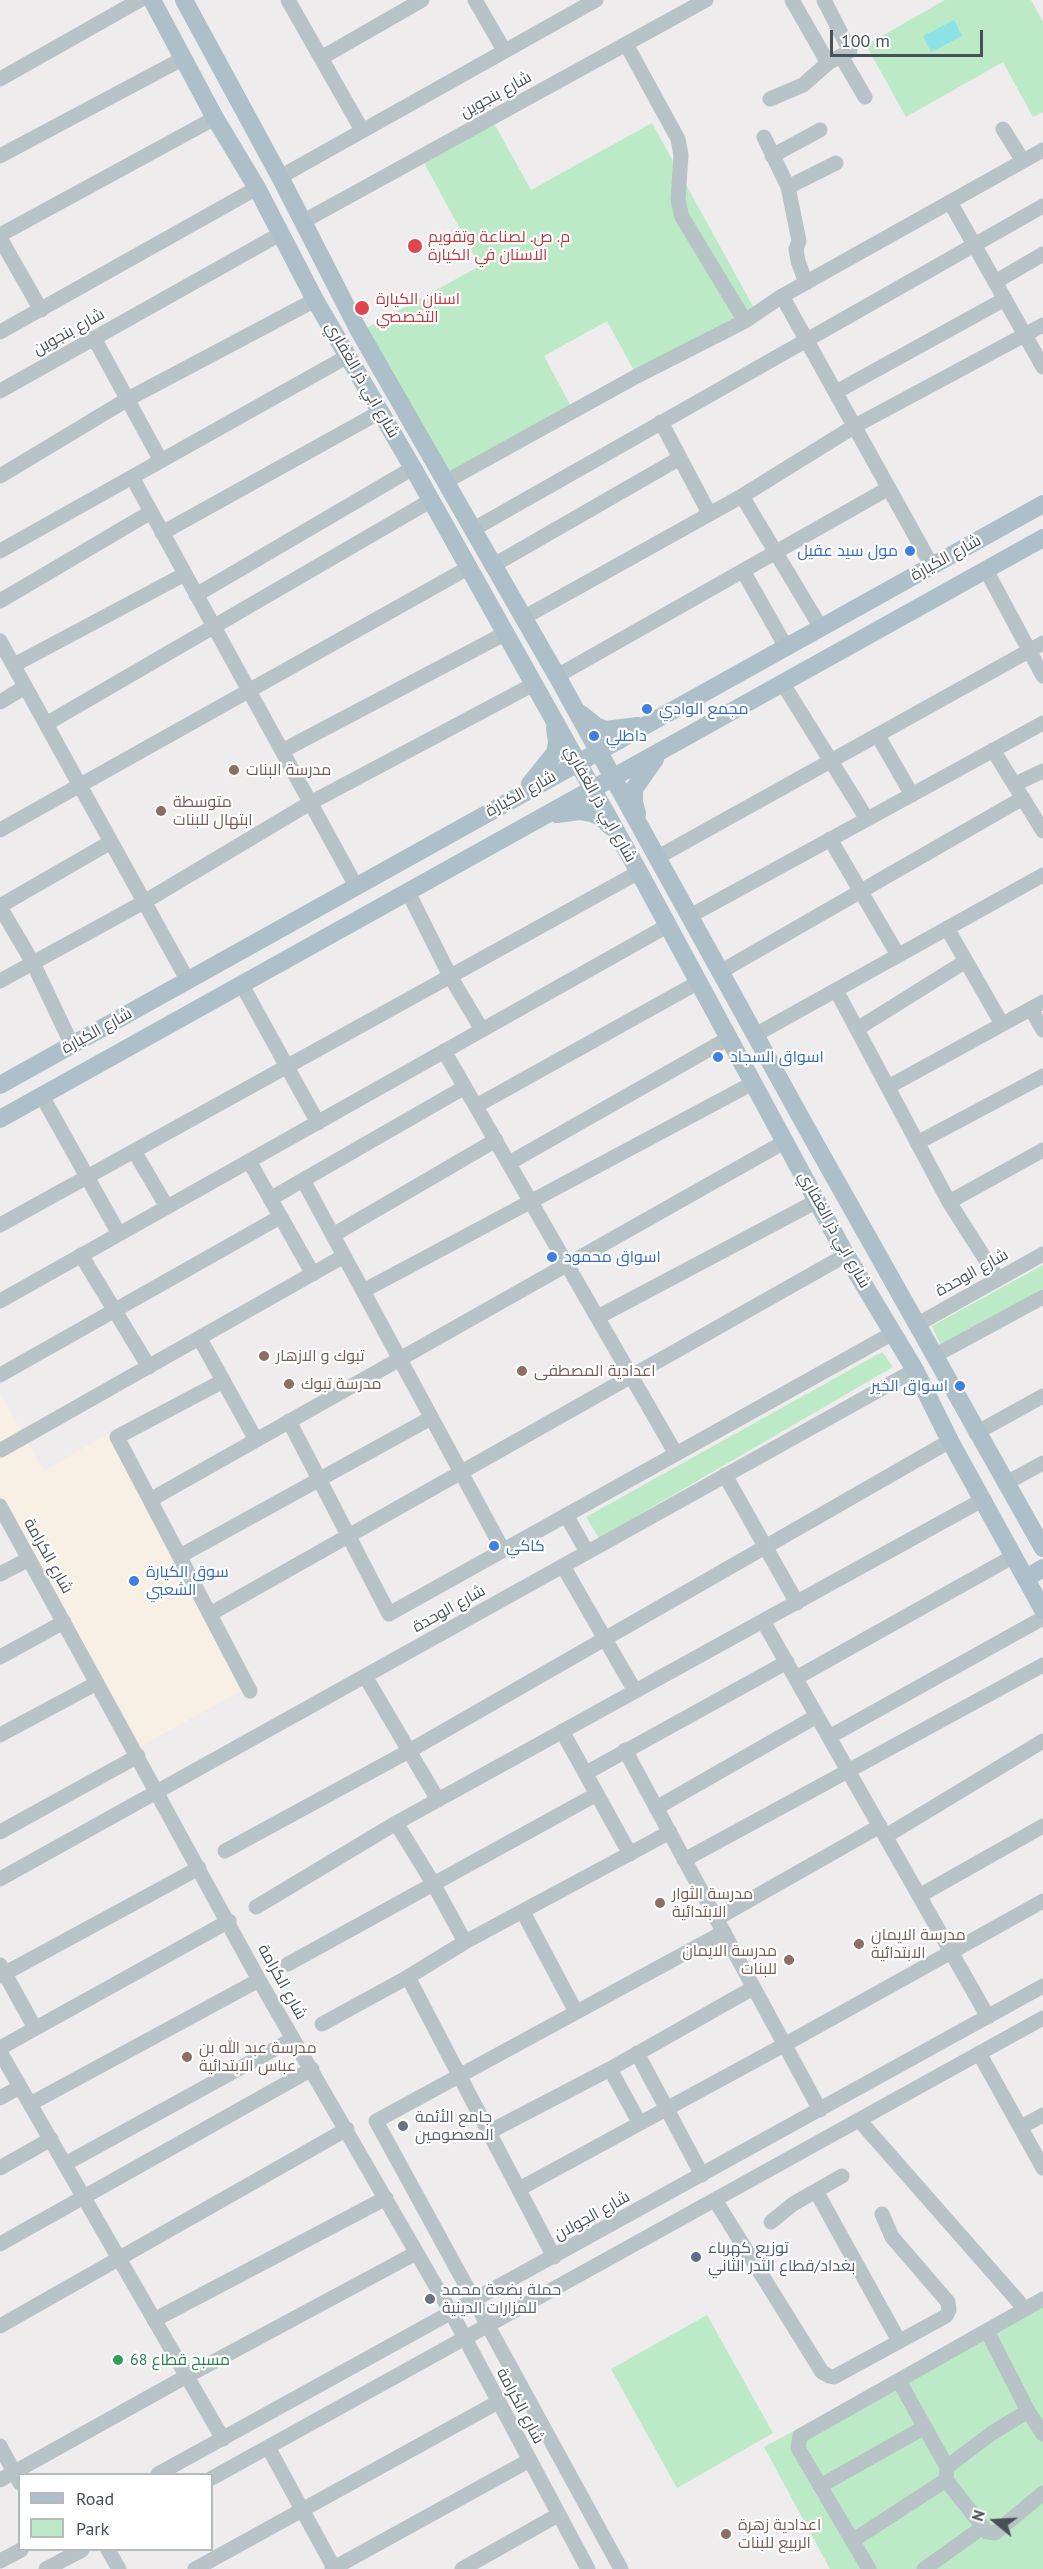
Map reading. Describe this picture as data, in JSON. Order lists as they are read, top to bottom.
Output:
{
  "streets": {
    "main road": ["شارع ابي ذر الغفاري", "شارع الكيارة"],
    "street": [
      "شارع بنجوين",
      "شارع الوحدة",
      "شارع الكرامة",
      "شارع الجولان"
    ]
  },
  "crossings": [
    ["شارع بنجوين", "شارع ابي ذر الغفاري"],
    ["شارع ابي ذر الغفاري", "شارع الكيارة"],
    ["شارع ابي ذر الغفاري", "شارع الوحدة"],
    ["شارع الوحدة", "شارع الكرامة"],
    ["شارع الكرامة", "شارع الجولان"]
  ],
  "places": [
    "م. ص. لصناعة وتقويم الاسنان في الكيارة",
    "اسنان الكيارة التخصصي",
    "مول سيد عقيل",
    "مجمع الوادي",
    "داطلي",
    "مدرسة البنات",
    "متوسطة ابتهال للبنات",
    "اسواق السجاد",
    "اسواق محمود",
    "تبوك و الازهار",
    "اعدادية المصطفى",
    "مدرسة تبوك",
    "اسواق الخير",
    "كاكي",
    "سوق الكيارة الشعبي",
    "مدرسة الثوار الابتدائية",
    "مدرسة الايمان الابتدائية",
    "مدرسة الايمان للبنات",
    "مدرسة عبد الله بن عباس الابتدائية",
    "جامع الأئمة المعصومين",
    "توزيع كهرباء بغداد/قطاع الثدر الثاني",
    "حملة بضعة محمد للمزارات الدينية",
    "مسبح قطاع 68",
    "اعدادية زهرة الربيع للبنات"
  ],
  "legend": ["Road", "Park"],
  "scale_bar": "100 m",
  "north": "left"
}
